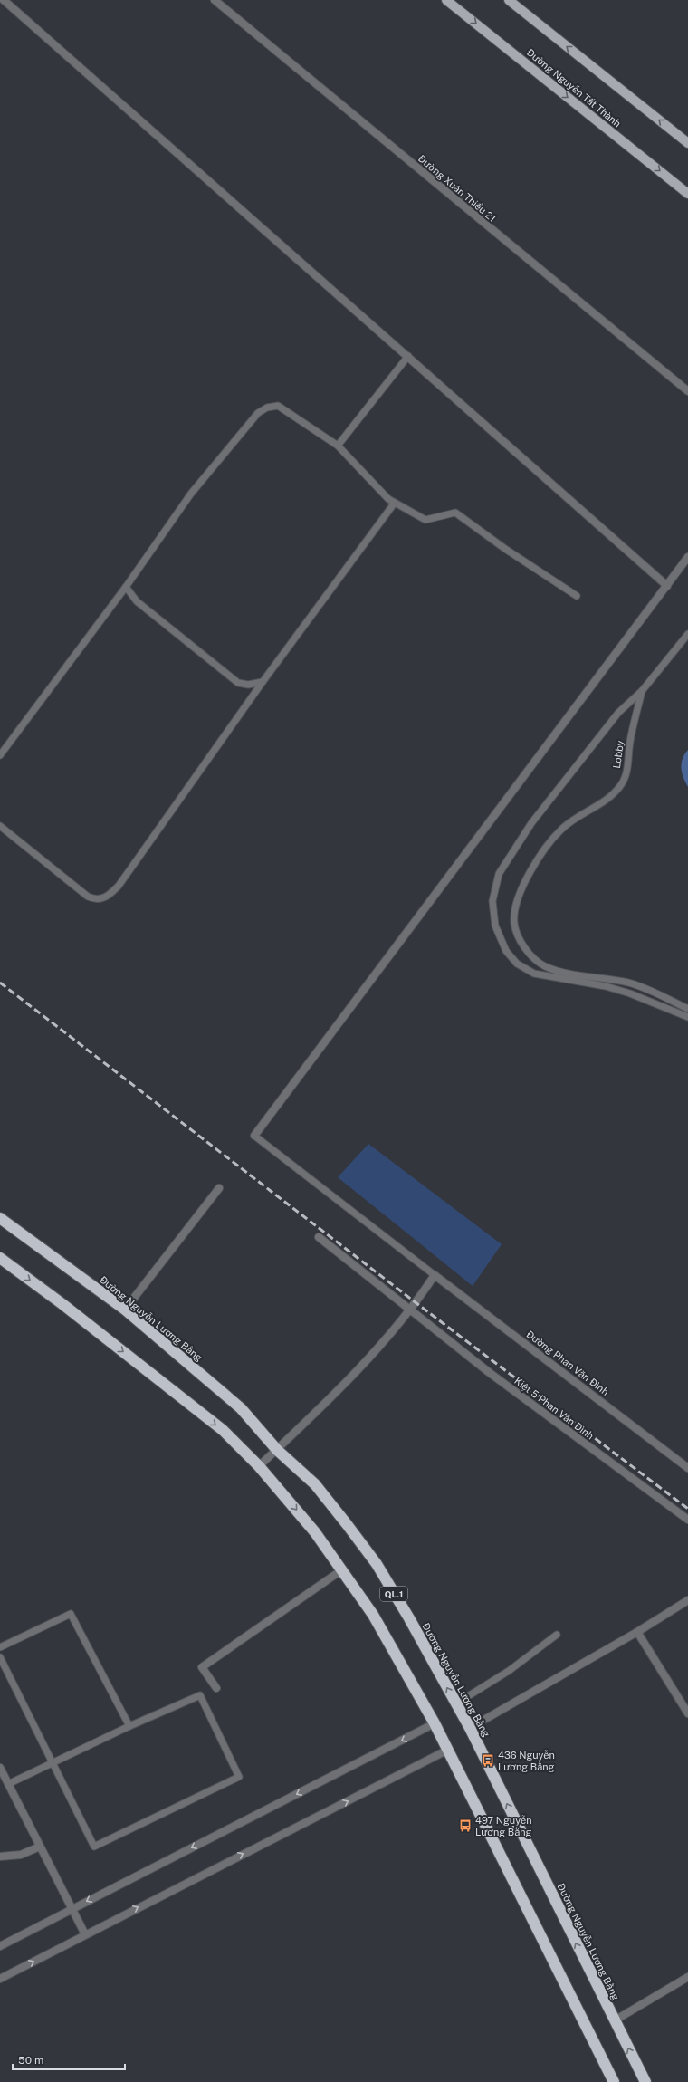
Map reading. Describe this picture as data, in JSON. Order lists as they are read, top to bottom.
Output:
{
  "streets": {
    "highway": ["Đường Nguyễn Lương Bằng", "QL.1"],
    "main road": ["Đường Nguyễn Tất Thành"],
    "street": ["Đường Xuân Thiều 21", "Đường Phan Văn Đình", "Kiệt 5 Phan Văn Đình"],
    "lane": ["Lobby"]
  },
  "places": {
    "bus stop": ["436 Nguyễn Lương Bằng", "497 Nguyễn Lương Bằng"]
  },
  "scale_bar": "50 m"
}
